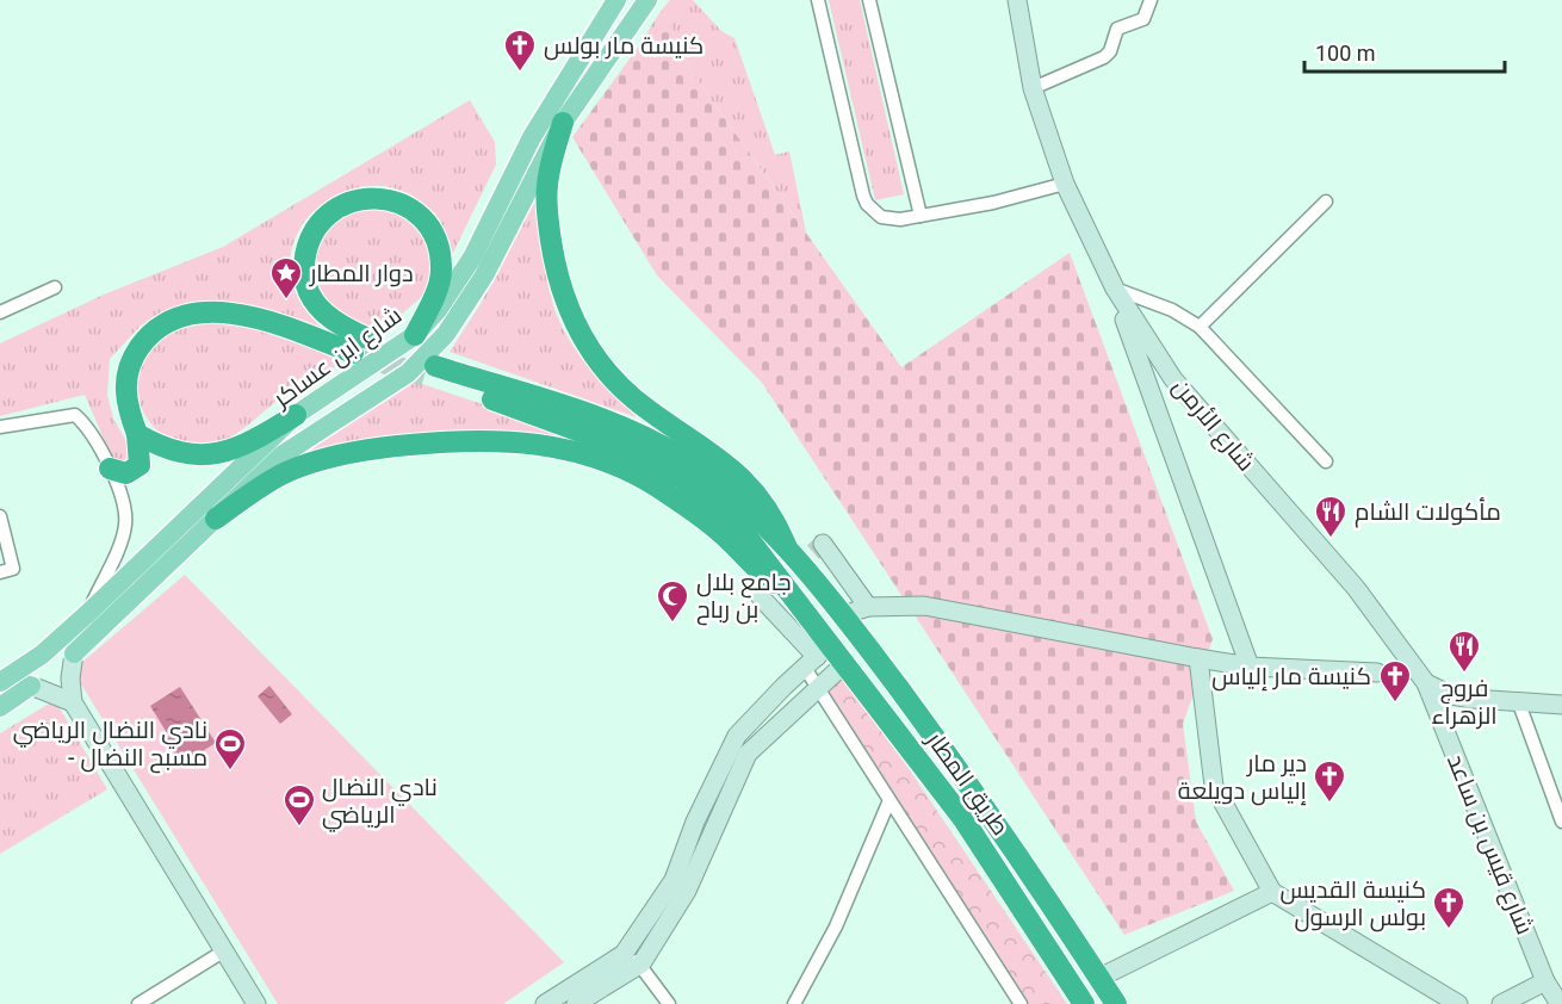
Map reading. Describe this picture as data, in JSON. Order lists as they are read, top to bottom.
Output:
{
  "streets": {
    "highway": ["طريق المطار"],
    "main road": ["شارع ابن عساكر", "شارع الأرمن", "شارع قيس بن ساعد"]
  },
  "crossings": [
    ["شارع الأرمن", "شارع قيس بن ساعد"]
  ],
  "places": {
    "church": [
      "كنيسة مار بولس",
      "كنيسة مار إلياس",
      "دير مار إلياس دويلعة",
      "كنيسة القديس بولس الرسول"
    ],
    "place": ["دوار المطار"],
    "restaurant": ["مأكولات الشام", "فروج الزهراء"],
    "mosque": ["جامع بلال بن رباح"],
    "sports": ["نادي النضال الرياضي - مسبح النضال", "نادي النضال الرياضي"]
  },
  "scale_bar": "100 m"
}
